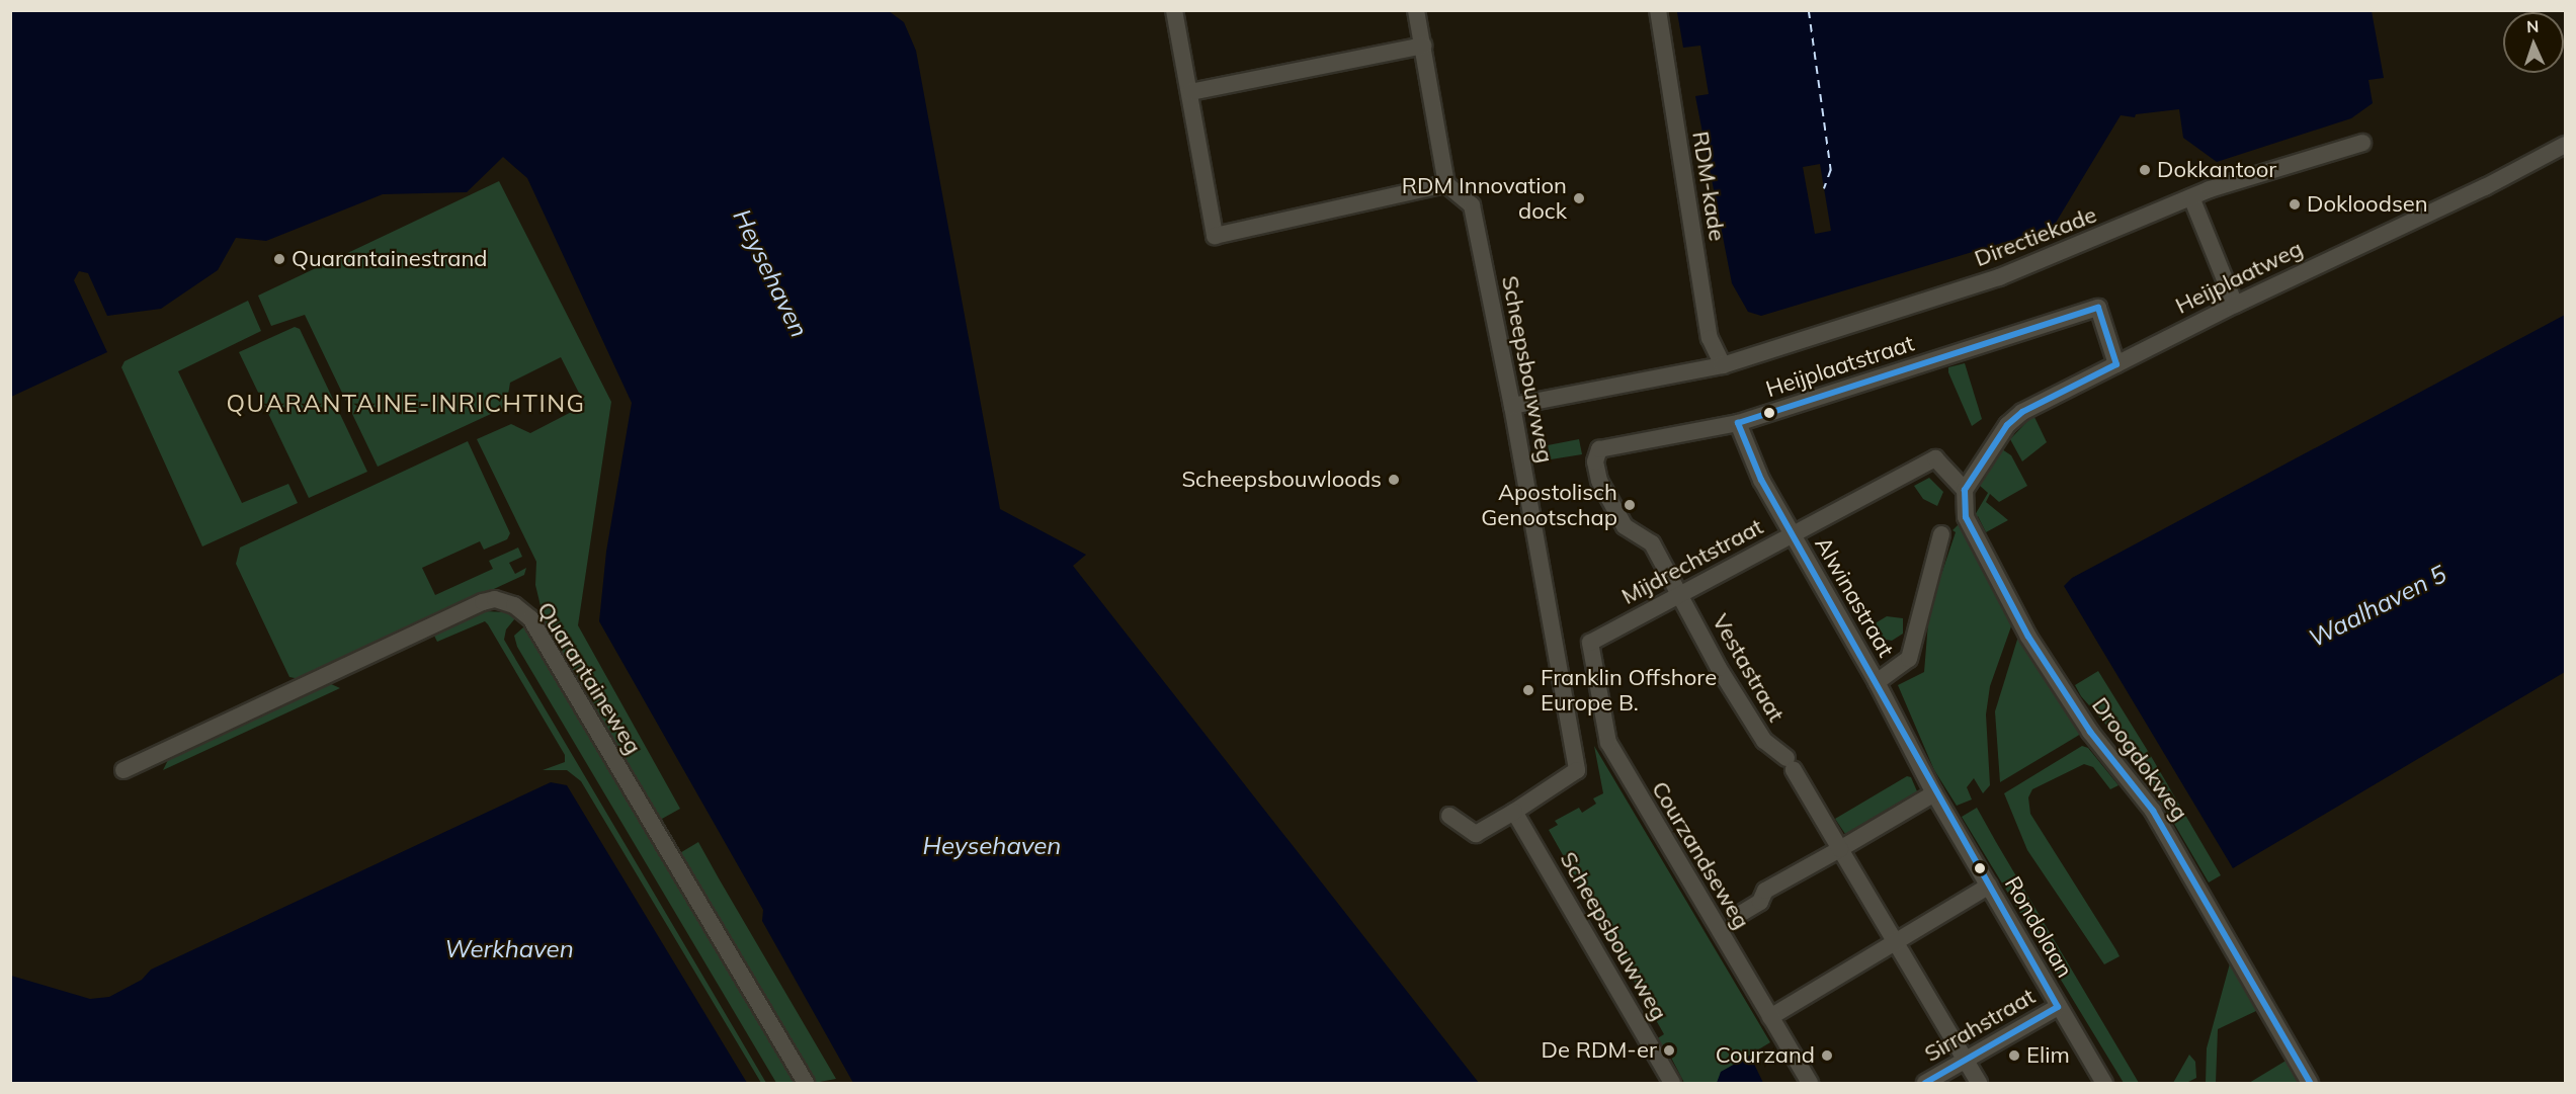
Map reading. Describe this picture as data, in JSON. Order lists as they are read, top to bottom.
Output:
{
  "streets": {
    "street": [
      "RDM-kade",
      "Directiekade",
      "Heijplaatweg",
      "Heijplaatstraat",
      "Scheepsbouwweg",
      "Mijdrechtstraat",
      "Alwinastraat",
      "Vestastraat",
      "Quarantaineweg",
      "Droogdokweg",
      "Courzandseweg",
      "Rondolaan",
      "Sirrahstraat"
    ]
  },
  "crossings": [
    ["RDM-kade", "Directiekade"],
    ["Directiekade", "Scheepsbouwweg"],
    ["Heijplaatweg", "Heijplaatstraat"],
    ["Heijplaatweg", "Mijdrechtstraat"],
    ["Heijplaatweg", "Droogdokweg"],
    ["Heijplaatstraat", "Alwinastraat"],
    ["Heijplaatstraat", "Vestastraat"],
    ["Mijdrechtstraat", "Alwinastraat"],
    ["Mijdrechtstraat", "Vestastraat"],
    ["Mijdrechtstraat", "Droogdokweg"],
    ["Mijdrechtstraat", "Courzandseweg"],
    ["Alwinastraat", "Rondolaan"],
    ["Vestastraat", "Sirrahstraat"],
    ["Rondolaan", "Sirrahstraat"]
  ],
  "districts": ["QUARANTAINE-INRICHTING"],
  "water": ["Heysehaven", "Waalhaven 5", "Werkhaven"],
  "places": [
    "Dokkantoor",
    "RDM Innovation dock",
    "Dokloodsen",
    "Quarantainestrand",
    "Scheepsbouwloods",
    "Apostolisch Genootschap",
    "Franklin Offshore Europe B.",
    "De RDM-er",
    "Courzand",
    "Elim"
  ],
  "north": "top"
}
